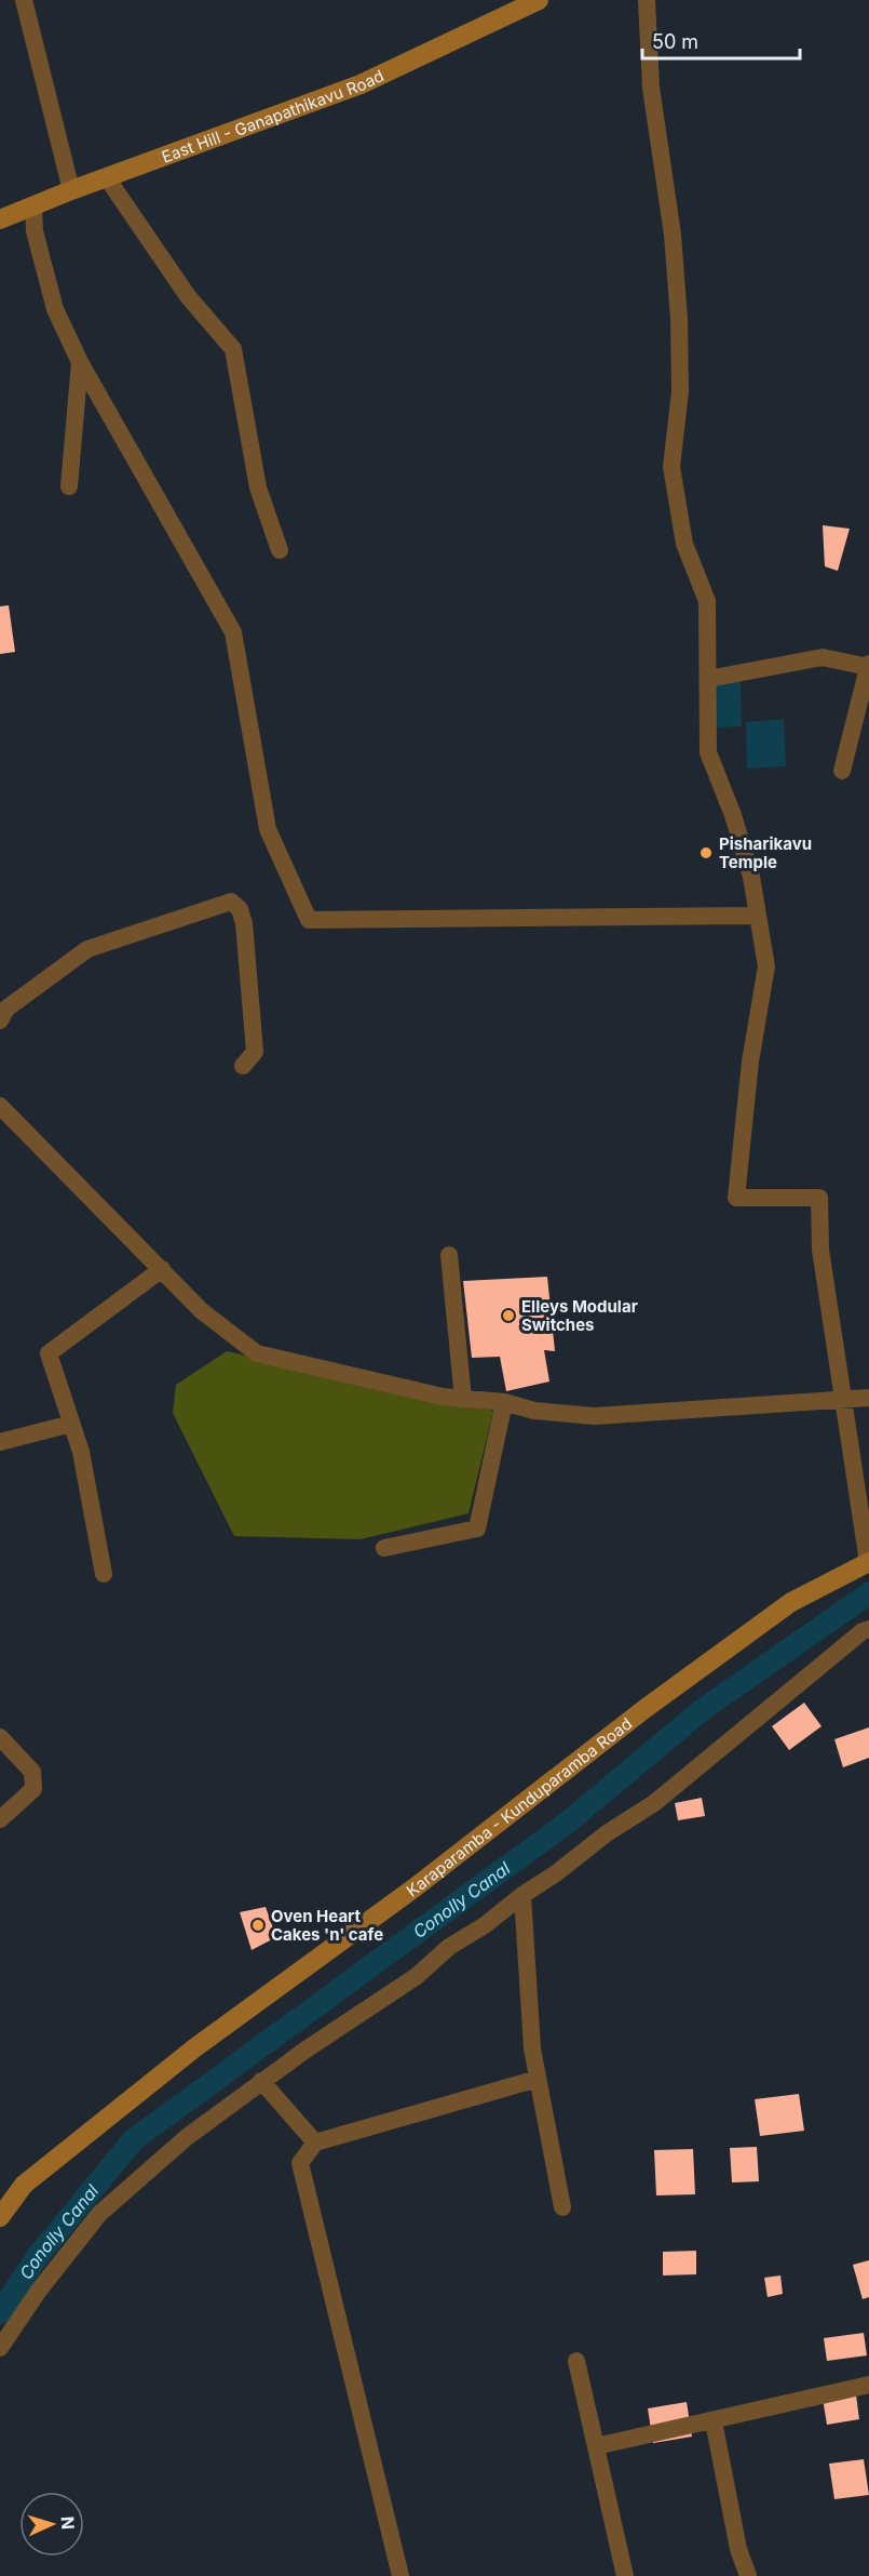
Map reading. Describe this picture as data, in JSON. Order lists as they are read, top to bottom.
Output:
{
  "streets": {
    "main road": ["East Hill - Ganapathikavu Road", "Karaparamba - Kunduparamba Road"]
  },
  "water": ["Conolly Canal"],
  "places": ["Pisharikavu Temple", "Elleys Modular Switches", "Oven Heart Cakes 'n' cafe"],
  "scale_bar": "50 m",
  "north": "right"
}
